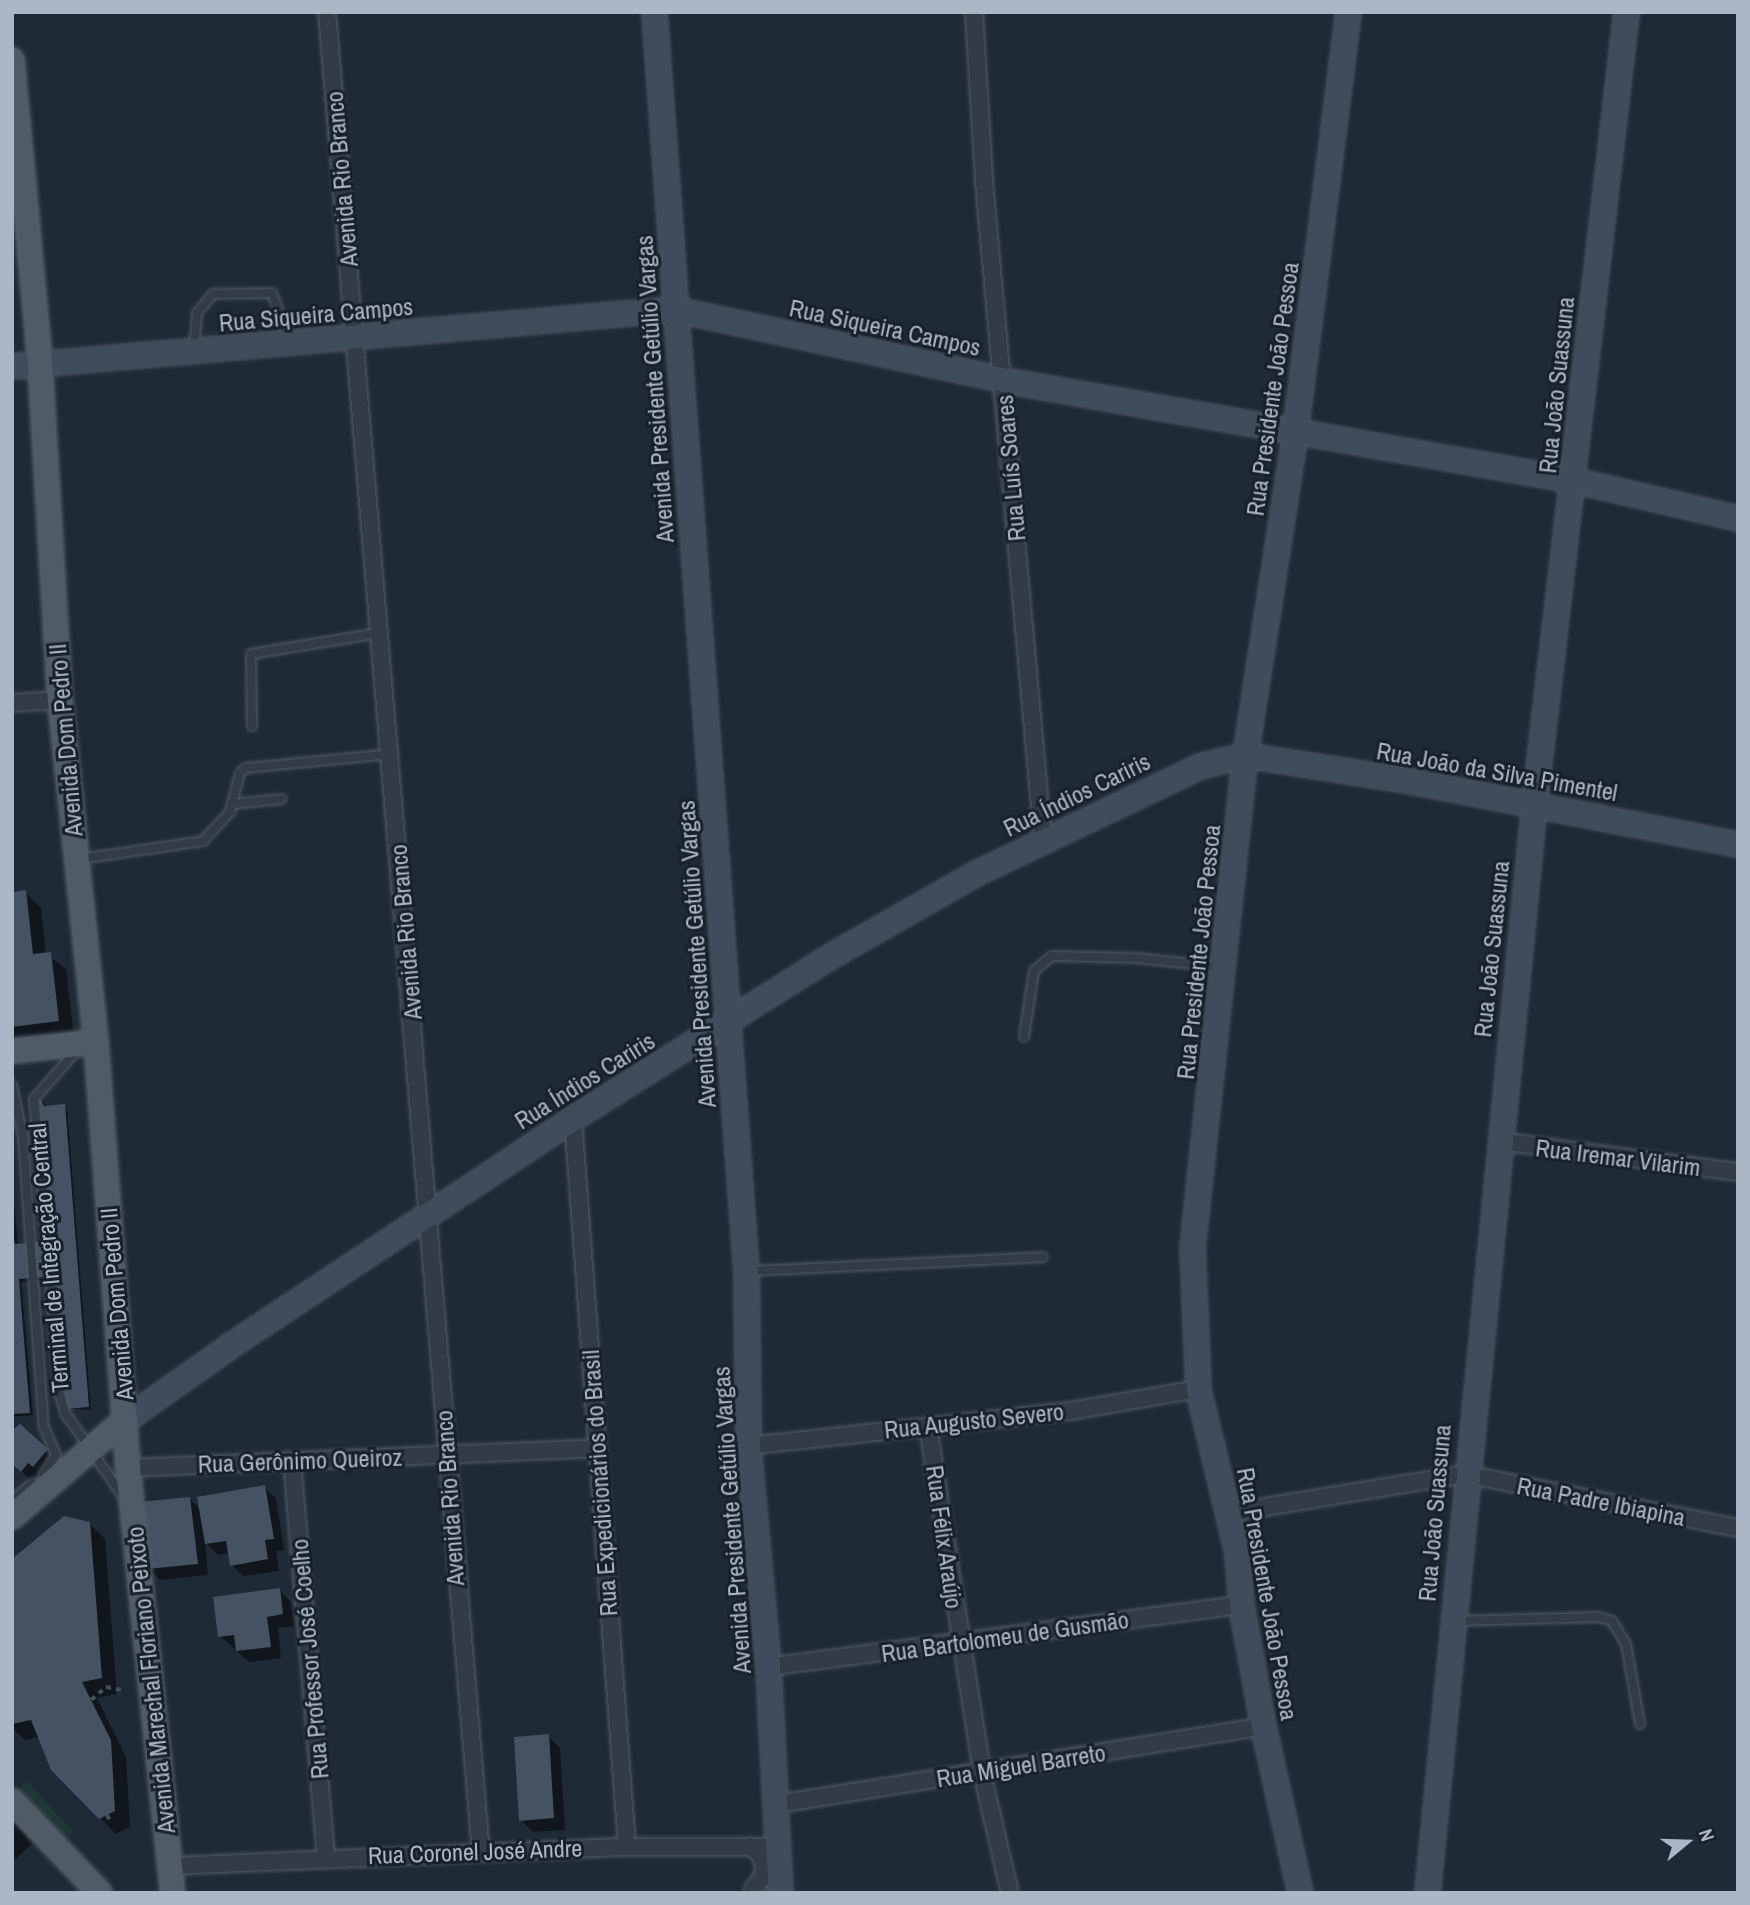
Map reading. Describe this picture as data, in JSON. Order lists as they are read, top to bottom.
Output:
{
  "streets": {
    "main road": [
      "Rua Siqueira Campos",
      "Rua João Suassuna",
      "Avenida Presidente Getúlio Vargas",
      "Rua Presidente João Pessoa",
      "Avenida Dom Pedro II",
      "Rua João da Silva Pimentel",
      "Rua Índios Cariris",
      "Avenida Marechal Floriano Peixoto"
    ],
    "street": [
      "Avenida Rio Branco",
      "Rua Luís Soares",
      "Rua Iremar Vilarim",
      "Rua Augusto Severo",
      "Rua Gerônimo Queiroz",
      "Rua Expedicionários do Brasil",
      "Rua Padre Ibiapina",
      "Rua Félix Araújo",
      "Rua Bartolomeu de Gusmão",
      "Rua Professor José Coelho",
      "Rua Miguel Barreto",
      "Rua Coronel José Andre"
    ],
    "lane": ["Terminal de Integração Central"]
  },
  "crossings": [
    ["Avenida Rio Branco", "Rua Siqueira Campos"],
    ["Avenida Rio Branco", "Rua Índios Cariris"],
    ["Avenida Rio Branco", "Rua Gerônimo Queiroz"],
    ["Avenida Rio Branco", "Rua Coronel José Andre"],
    ["Rua Siqueira Campos", "Rua João Suassuna"],
    ["Rua Siqueira Campos", "Avenida Presidente Getúlio Vargas"],
    ["Rua Siqueira Campos", "Rua Presidente João Pessoa"],
    ["Rua Siqueira Campos", "Rua Luís Soares"],
    ["Rua Siqueira Campos", "Avenida Dom Pedro II"],
    ["Rua João Suassuna", "Rua João da Silva Pimentel"],
    ["Rua João Suassuna", "Rua Iremar Vilarim"],
    ["Rua João Suassuna", "Rua Padre Ibiapina"],
    ["Avenida Presidente Getúlio Vargas", "Rua Índios Cariris"],
    ["Avenida Presidente Getúlio Vargas", "Rua Augusto Severo"],
    ["Avenida Presidente Getúlio Vargas", "Rua Bartolomeu de Gusmão"],
    ["Avenida Presidente Getúlio Vargas", "Rua Miguel Barreto"],
    ["Avenida Presidente Getúlio Vargas", "Rua Coronel José Andre"],
    ["Rua Presidente João Pessoa", "Rua João da Silva Pimentel"],
    ["Rua Presidente João Pessoa", "Rua Índios Cariris"],
    ["Rua Presidente João Pessoa", "Rua Augusto Severo"],
    ["Rua Presidente João Pessoa", "Rua Bartolomeu de Gusmão"],
    ["Rua Presidente João Pessoa", "Rua Miguel Barreto"],
    ["Rua Luís Soares", "Rua Índios Cariris"],
    ["Avenida Dom Pedro II", "Rua Índios Cariris"],
    ["Avenida Dom Pedro II", "Terminal de Integração Central"],
    ["Avenida Dom Pedro II", "Rua Gerônimo Queiroz"],
    ["Avenida Dom Pedro II", "Avenida Marechal Floriano Peixoto"],
    ["Rua João da Silva Pimentel", "Rua Índios Cariris"],
    ["Rua Índios Cariris", "Rua Expedicionários do Brasil"],
    ["Terminal de Integração Central", "Avenida Marechal Floriano Peixoto"],
    ["Rua Augusto Severo", "Rua Félix Araújo"],
    ["Rua Gerônimo Queiroz", "Rua Expedicionários do Brasil"],
    ["Rua Gerônimo Queiroz", "Rua Professor José Coelho"],
    ["Rua Gerônimo Queiroz", "Avenida Marechal Floriano Peixoto"],
    ["Rua Expedicionários do Brasil", "Rua Coronel José Andre"],
    ["Rua Félix Araújo", "Rua Bartolomeu de Gusmão"],
    ["Rua Félix Araújo", "Rua Miguel Barreto"],
    ["Rua Professor José Coelho", "Rua Coronel José Andre"],
    ["Avenida Marechal Floriano Peixoto", "Rua Coronel José Andre"]
  ],
  "north": "right"
}
